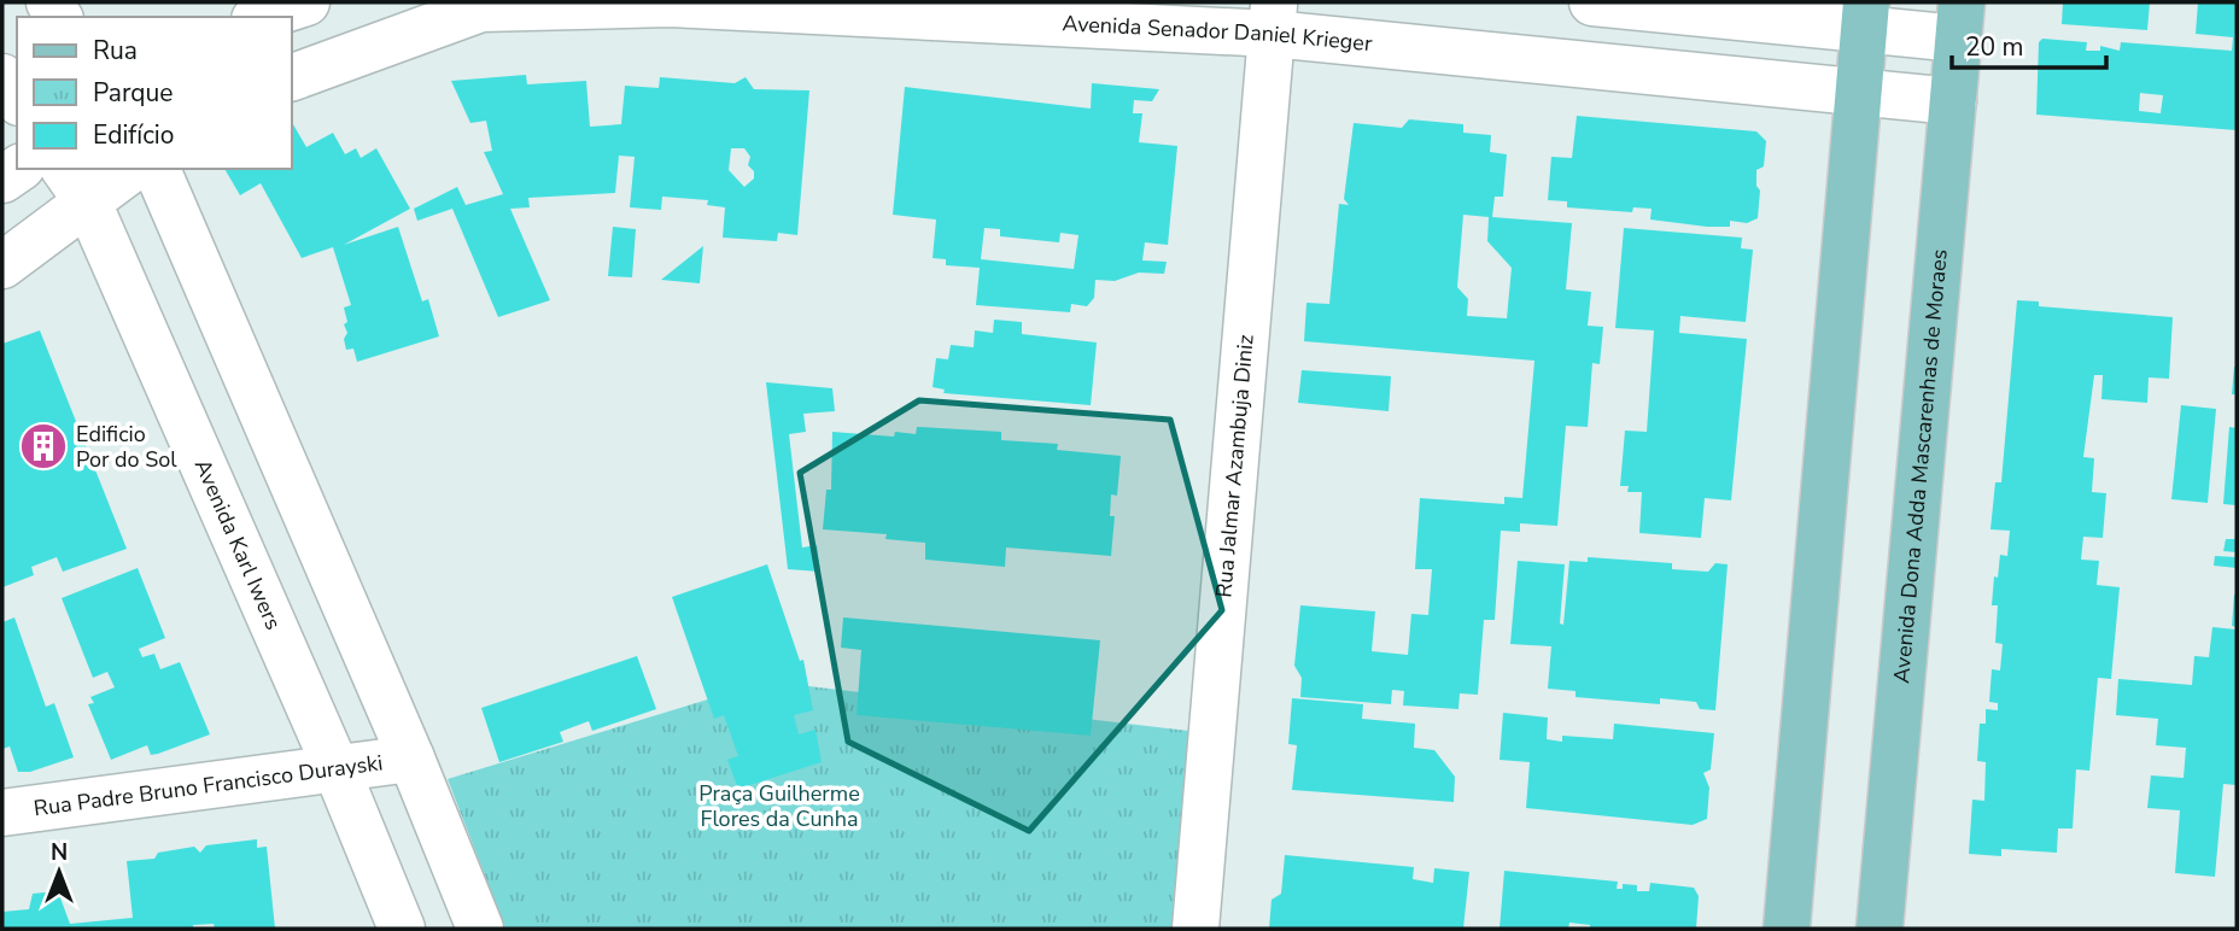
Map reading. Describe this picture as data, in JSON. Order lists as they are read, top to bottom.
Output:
{
  "streets": {
    "main road": ["Avenida Dona Adda Mascarenhas de Moraes"],
    "street": [
      "Avenida Senador Daniel Krieger",
      "Rua Jalmar Azambuja Diniz",
      "Avenida Karl Iwers",
      "Rua Padre Bruno Francisco Durayski"
    ]
  },
  "crossings": [
    ["Avenida Senador Daniel Krieger", "Rua Jalmar Azambuja Diniz"],
    ["Avenida Senador Daniel Krieger", "Avenida Dona Adda Mascarenhas de Moraes"],
    ["Avenida Karl Iwers", "Rua Padre Bruno Francisco Durayski"]
  ],
  "parks": ["Praça Guilherme Flores da Cunha"],
  "places": {
    "building": ["Edificio Por do Sol"]
  },
  "legend": ["Rua", "Parque", "Edifício"],
  "scale_bar": "20 m",
  "north": "top"
}
